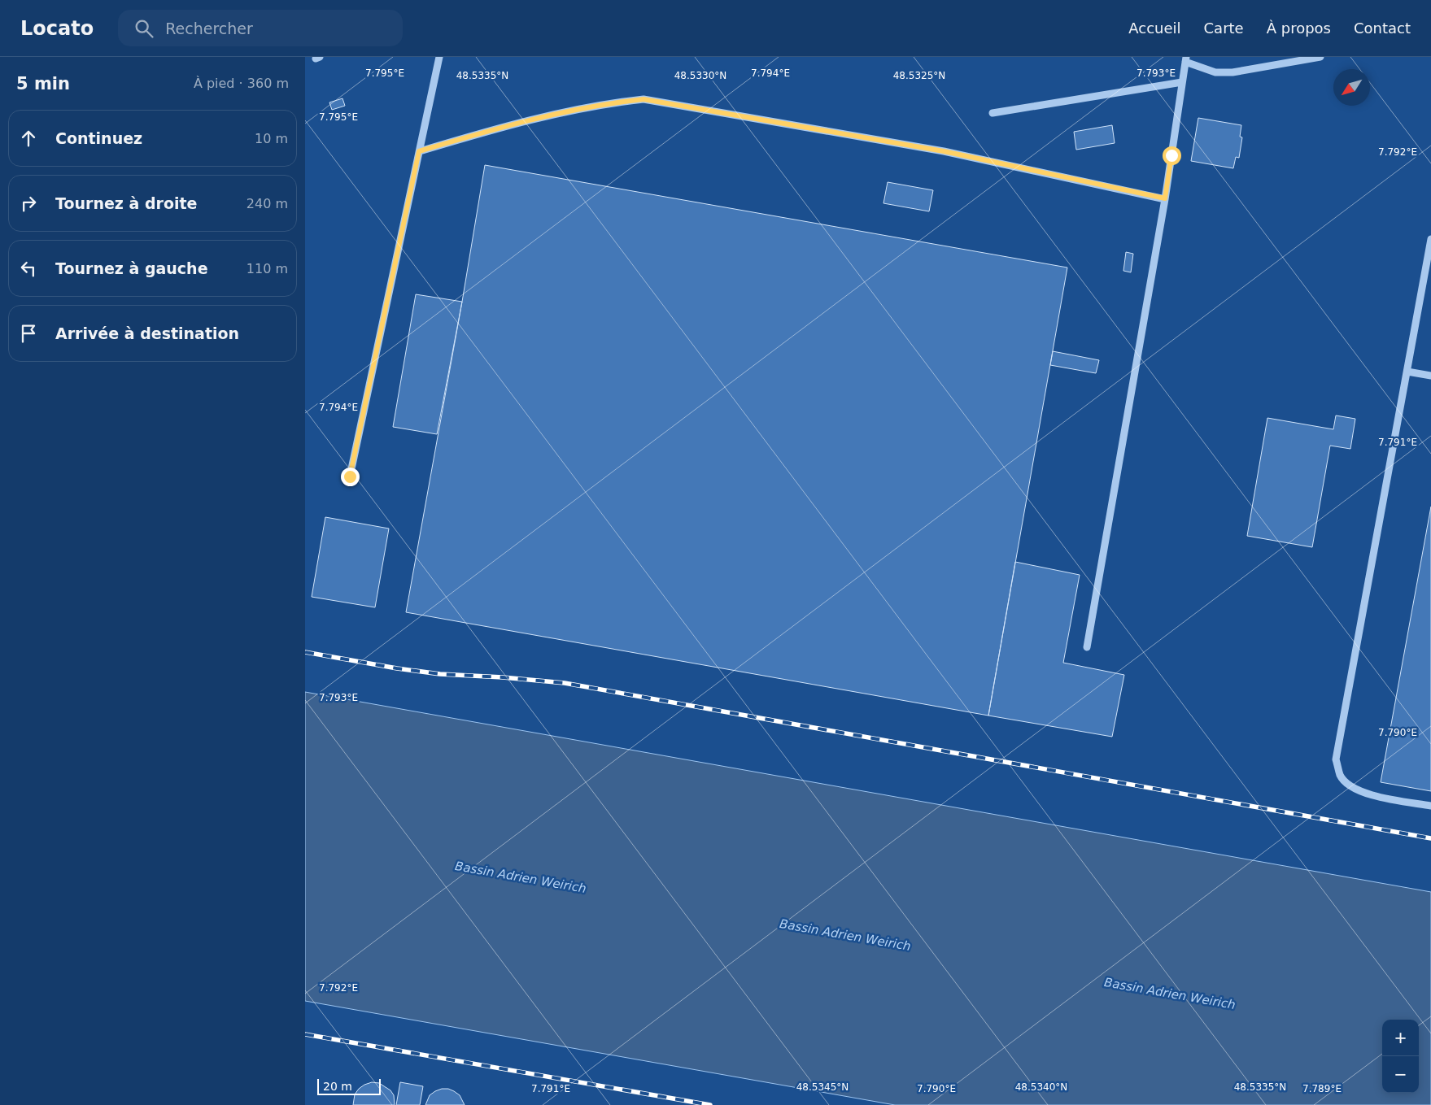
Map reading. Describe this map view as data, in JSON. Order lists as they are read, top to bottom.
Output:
{
  "water": ["Bassin Adrien Weirich"],
  "scale_bar": "20 m",
  "north": "bottom left",
  "page": {
    "header": "Locato",
    "search": "Rechercher",
    "nav": [
      "Accueil",
      "Carte",
      "À propos",
      "Contact"
    ],
    "heading": ["5 min", "À pied · 360 m"],
    "list": [
      ["Continuez", "10 m"],
      ["Tournez à droite", "240 m"],
      ["Tournez à gauche", "110 m"],
      "Arrivée à destination"
    ],
    "map_buttons": ["+", "−"],
    "scale": "20 m"
  },
  "coordinates": [
    "7.794°E",
    "7.795°E",
    "7.793°E",
    "48.5335°N",
    "48.5330°N",
    "48.5325°N",
    "7.792°E",
    "7.791°E",
    "7.790°E",
    "48.5345°N",
    "48.5340°N",
    "7.789°E"
  ]
}
